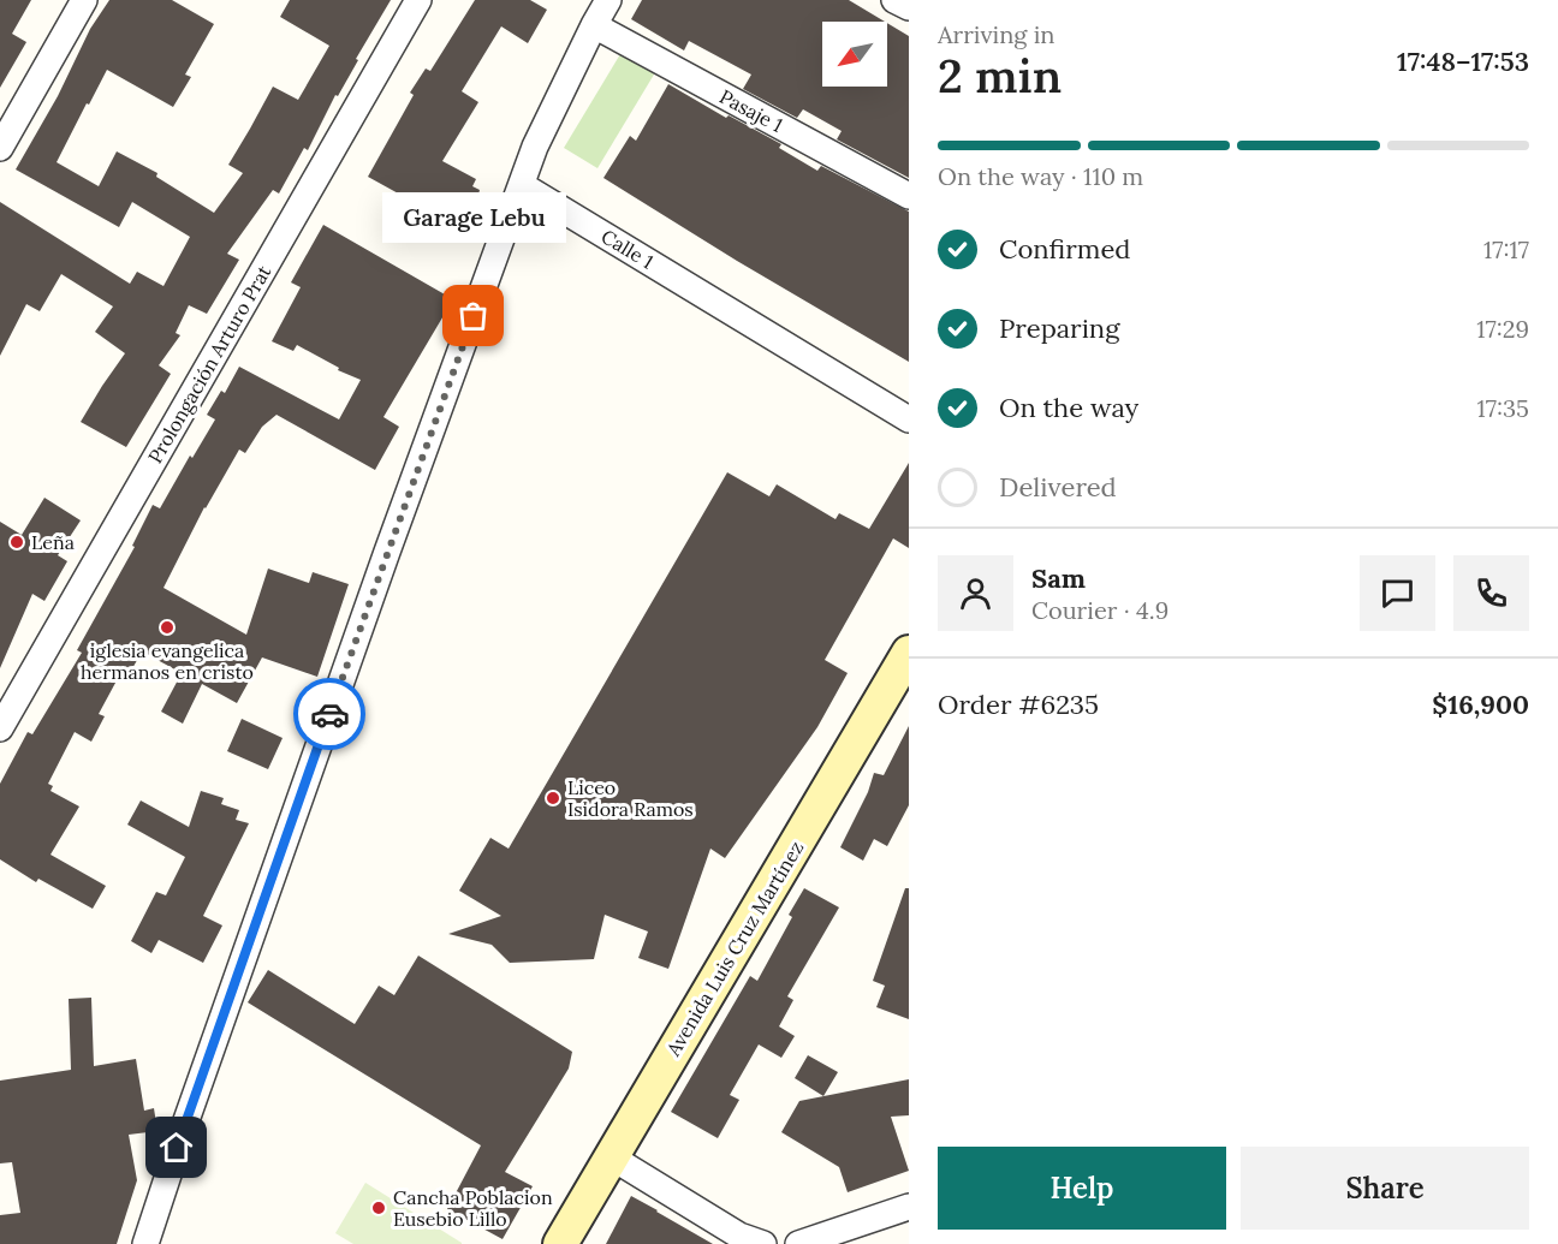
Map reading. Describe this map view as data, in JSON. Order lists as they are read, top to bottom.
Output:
{
  "streets": {
    "street": [
      "Pasaje 1",
      "Calle 1",
      "Prolongación Arturo Prat",
      "Avenida Luis Cruz Martínez"
    ]
  },
  "places": [
    "Garage Lebu",
    "Leña",
    "iglesia evangelica hermanos en cristo",
    "Liceo Isidora Ramos",
    "Cancha Poblacion Eusebio Lillo"
  ],
  "north": "bottom left",
  "page": {
    "heading": ["2 min", "Arriving in", "17:48–17:53"],
    "panel": [
      "Sam",
      "Courier · 4.9",
      "Order #6235",
      "$16,900"
    ],
    "bar": "On the way · 110 m",
    "bubble": "Garage Lebu",
    "list": [
      ["Confirmed", "17:17"],
      ["Preparing", "17:29"],
      ["On the way", "17:35"],
      "Delivered"
    ],
    "buttons": ["Help", "Share"]
  }
}
